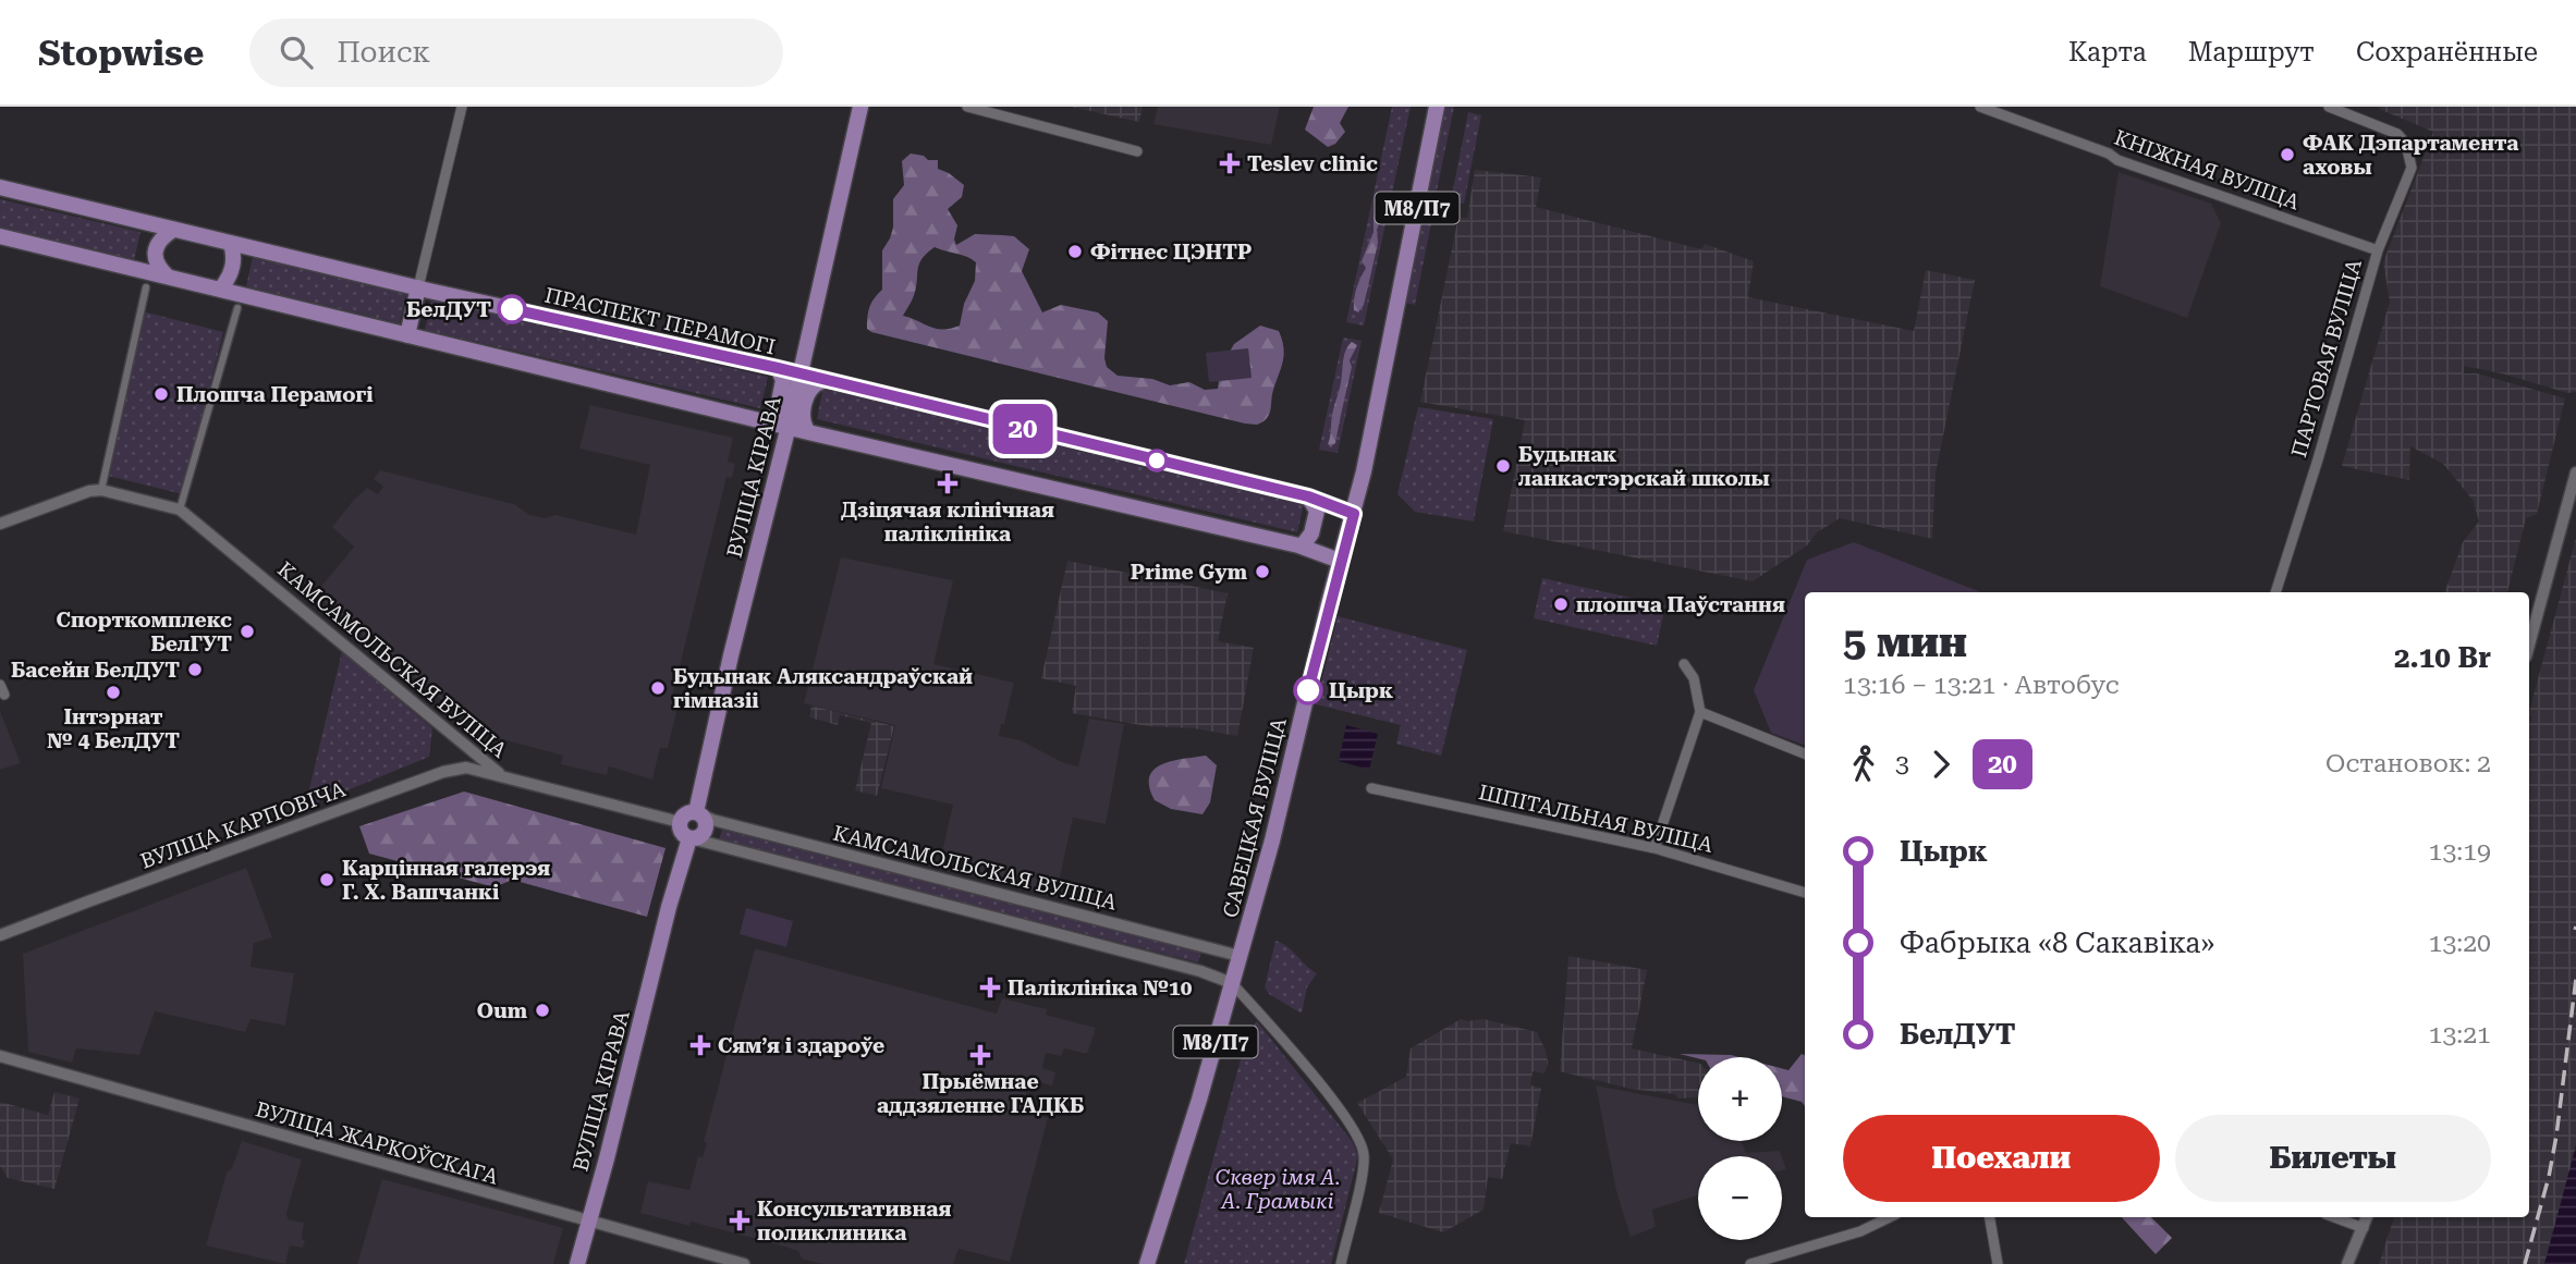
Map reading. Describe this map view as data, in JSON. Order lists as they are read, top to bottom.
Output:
{
  "streets": {
    "main road": [
      "М8/П7",
      "ПРАСПЕКТ ПЕРАМОГІ",
      "ВУЛІЦА КІРАВА",
      "САВЕЦКАЯ ВУЛІЦА"
    ],
    "street": [
      "КНІЖНАЯ ВУЛІЦА",
      "ПАРТОВАЯ ВУЛІЦА",
      "КАМСАМОЛЬСКАЯ ВУЛІЦА",
      "ШПІТАЛЬНАЯ ВУЛІЦА",
      "ВУЛІЦА КАРПОВІЧА",
      "ВУЛІЦА ЖАРКОЎСКАГА"
    ]
  },
  "crossings": [
    ["КНІЖНАЯ ВУЛІЦА", "ПАРТОВАЯ ВУЛІЦА"],
    ["ПРАСПЕКТ ПЕРАМОГІ", "ВУЛІЦА КІРАВА"],
    ["ПРАСПЕКТ ПЕРАМОГІ", "САВЕЦКАЯ ВУЛІЦА"],
    ["ВУЛІЦА КІРАВА", "КАМСАМОЛЬСКАЯ ВУЛІЦА"],
    ["ВУЛІЦА КІРАВА", "ВУЛІЦА ЖАРКОЎСКАГА"],
    ["КАМСАМОЛЬСКАЯ ВУЛІЦА", "САВЕЦКАЯ ВУЛІЦА"],
    ["КАМСАМОЛЬСКАЯ ВУЛІЦА", "ВУЛІЦА КАРПОВІЧА"]
  ],
  "parks": ["Сквер імя А. А. Грамыкі"],
  "places": {
    "other": [
      "ФАК Дэпартамента аховы",
      "Фітнес ЦЭНТР",
      "БелДУТ",
      "Плошча Перамогі",
      "Будынак ланкастэрскай школы",
      "Prime Gym",
      "плошча Паўстання",
      "Спорткомплекс БелГУТ",
      "Басейн БелДУТ",
      "Будынак Аляксандраўскай гімназіі",
      "Цырк",
      "Інтэрнат № 4 БелДУТ",
      "Карцінная галерэя Г. Х. Вашчанкі",
      "Oum"
    ],
    "health": [
      "Teslev clinic",
      "Дзіцячая клінічная паліклініка",
      "Паліклініка №10",
      "Сямʼя і здароўе",
      "Прыёмнае аддзяленне ГАДКБ",
      "Консультативная поликлиника"
    ]
  },
  "lines": ["bus line 20"],
  "page": {
    "header": "Stopwise",
    "search": "Поиск",
    "nav": ["Карта", "Маршрут", "Сохранённые"],
    "on_map": "20",
    "heading": ["5 мин", "13:16 – 13:21 · Автобус", "2.10 Br"],
    "legs": ["3", "20", "Остановок: 2"],
    "list": [
      {
        "name": "Цырк",
        "value": "13:19"
      },
      {
        "name": "Фабрыка «8 Сакавіка»",
        "value": "13:20"
      },
      {
        "name": "БелДУТ",
        "value": "13:21"
      }
    ],
    "map_buttons": ["+", "−"],
    "buttons": ["Поехали", "Билеты"]
  }
}
